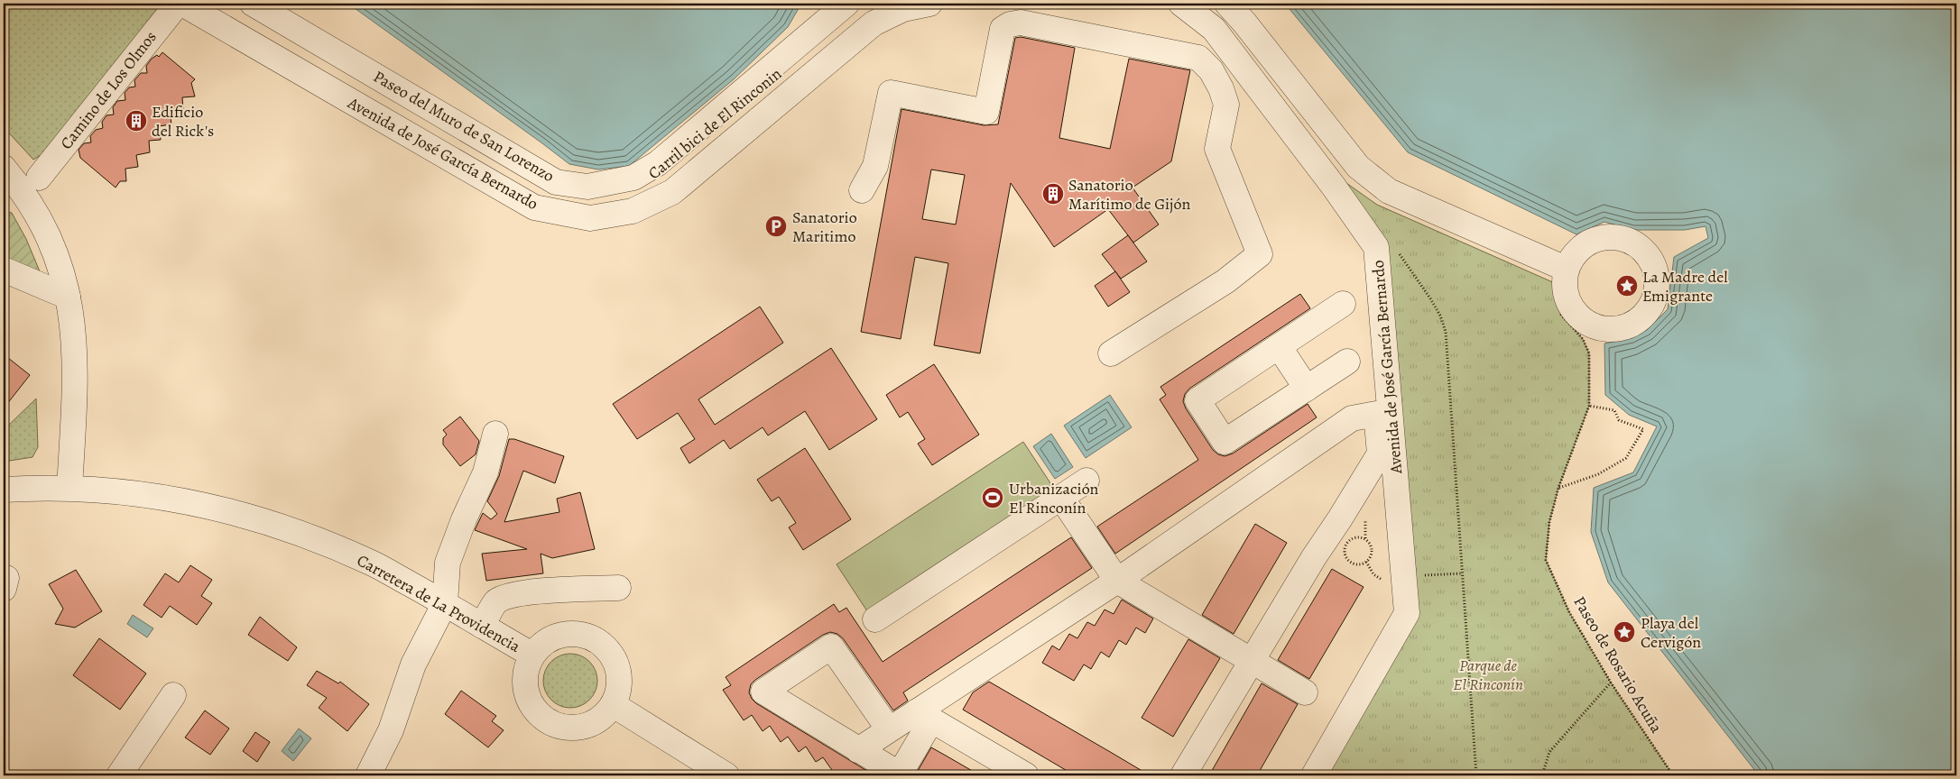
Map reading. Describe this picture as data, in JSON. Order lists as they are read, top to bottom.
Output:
{
  "streets": {
    "street": [
      "Camino de Los Olmos",
      "Paseo del Muro de San Lorenzo",
      "Avenida de José García Bernardo",
      "Carretera de La Providencia"
    ],
    "path": ["Paseo de Rosario Acuña"]
  },
  "parks": ["Parque de El Rinconín"],
  "places": {
    "building": ["Edificio del Rick's", "Sanatorio Marítimo de Gijón"],
    "parking": ["Sanatorio Maritimo"],
    "place": ["La Madre del Emigrante", "Playa del Cervigón"],
    "sports": ["Urbanización El Rinconín"]
  }
}
